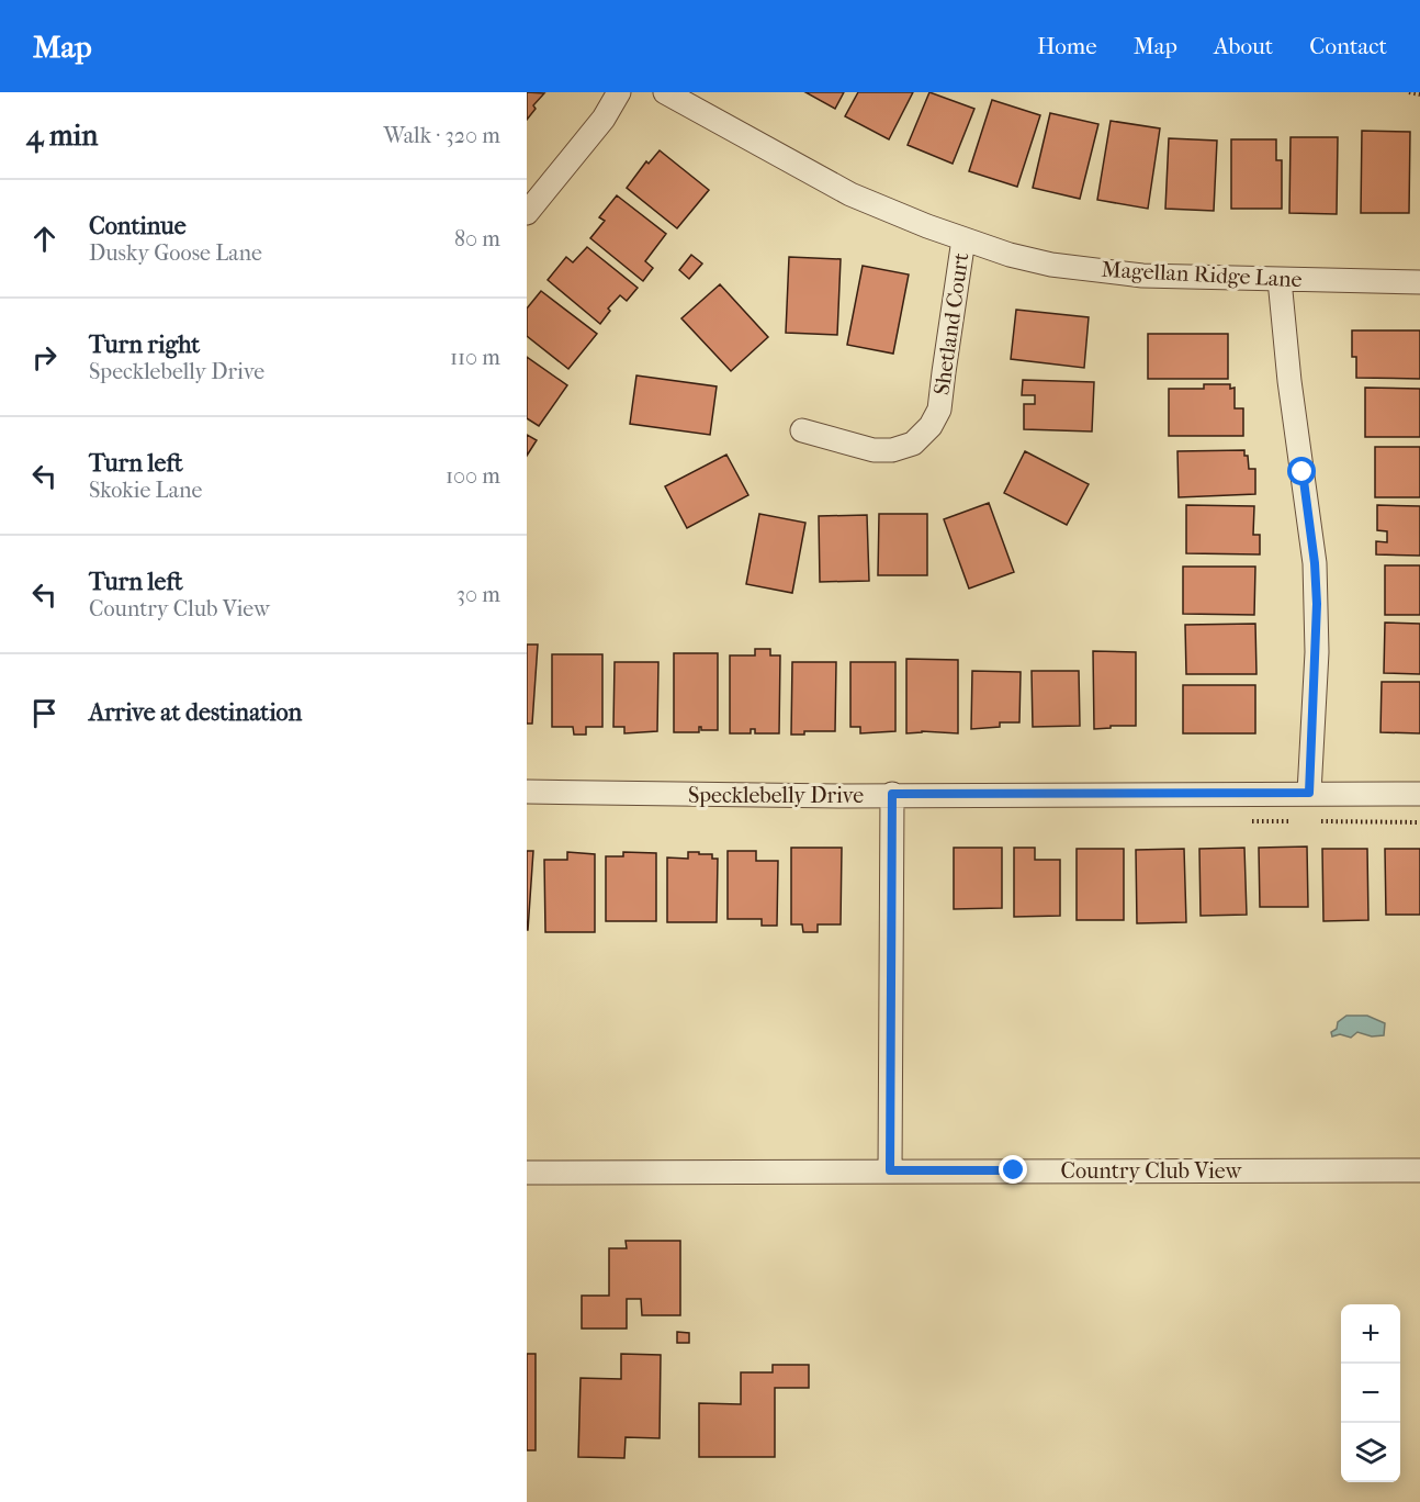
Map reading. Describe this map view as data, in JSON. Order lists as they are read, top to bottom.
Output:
{
  "streets": {
    "street": [
      "Magellan Ridge Lane",
      "Shetland Court",
      "Specklebelly Drive",
      "Country Club View"
    ]
  },
  "crossings": [
    ["Magellan Ridge Lane", "Shetland Court"]
  ],
  "page": {
    "header": "Map",
    "nav": [
      "Home",
      "Map",
      "About",
      "Contact"
    ],
    "heading": ["4 min", "Walk · 320 m"],
    "list": [
      ["Continue", "Dusky Goose Lane", "80 m"],
      ["Turn right", "Specklebelly Drive", "110 m"],
      ["Turn left", "Skokie Lane", "100 m"],
      ["Turn left", "Country Club View", "30 m"],
      "Arrive at destination"
    ],
    "map_buttons": ["+", "−"]
  }
}
